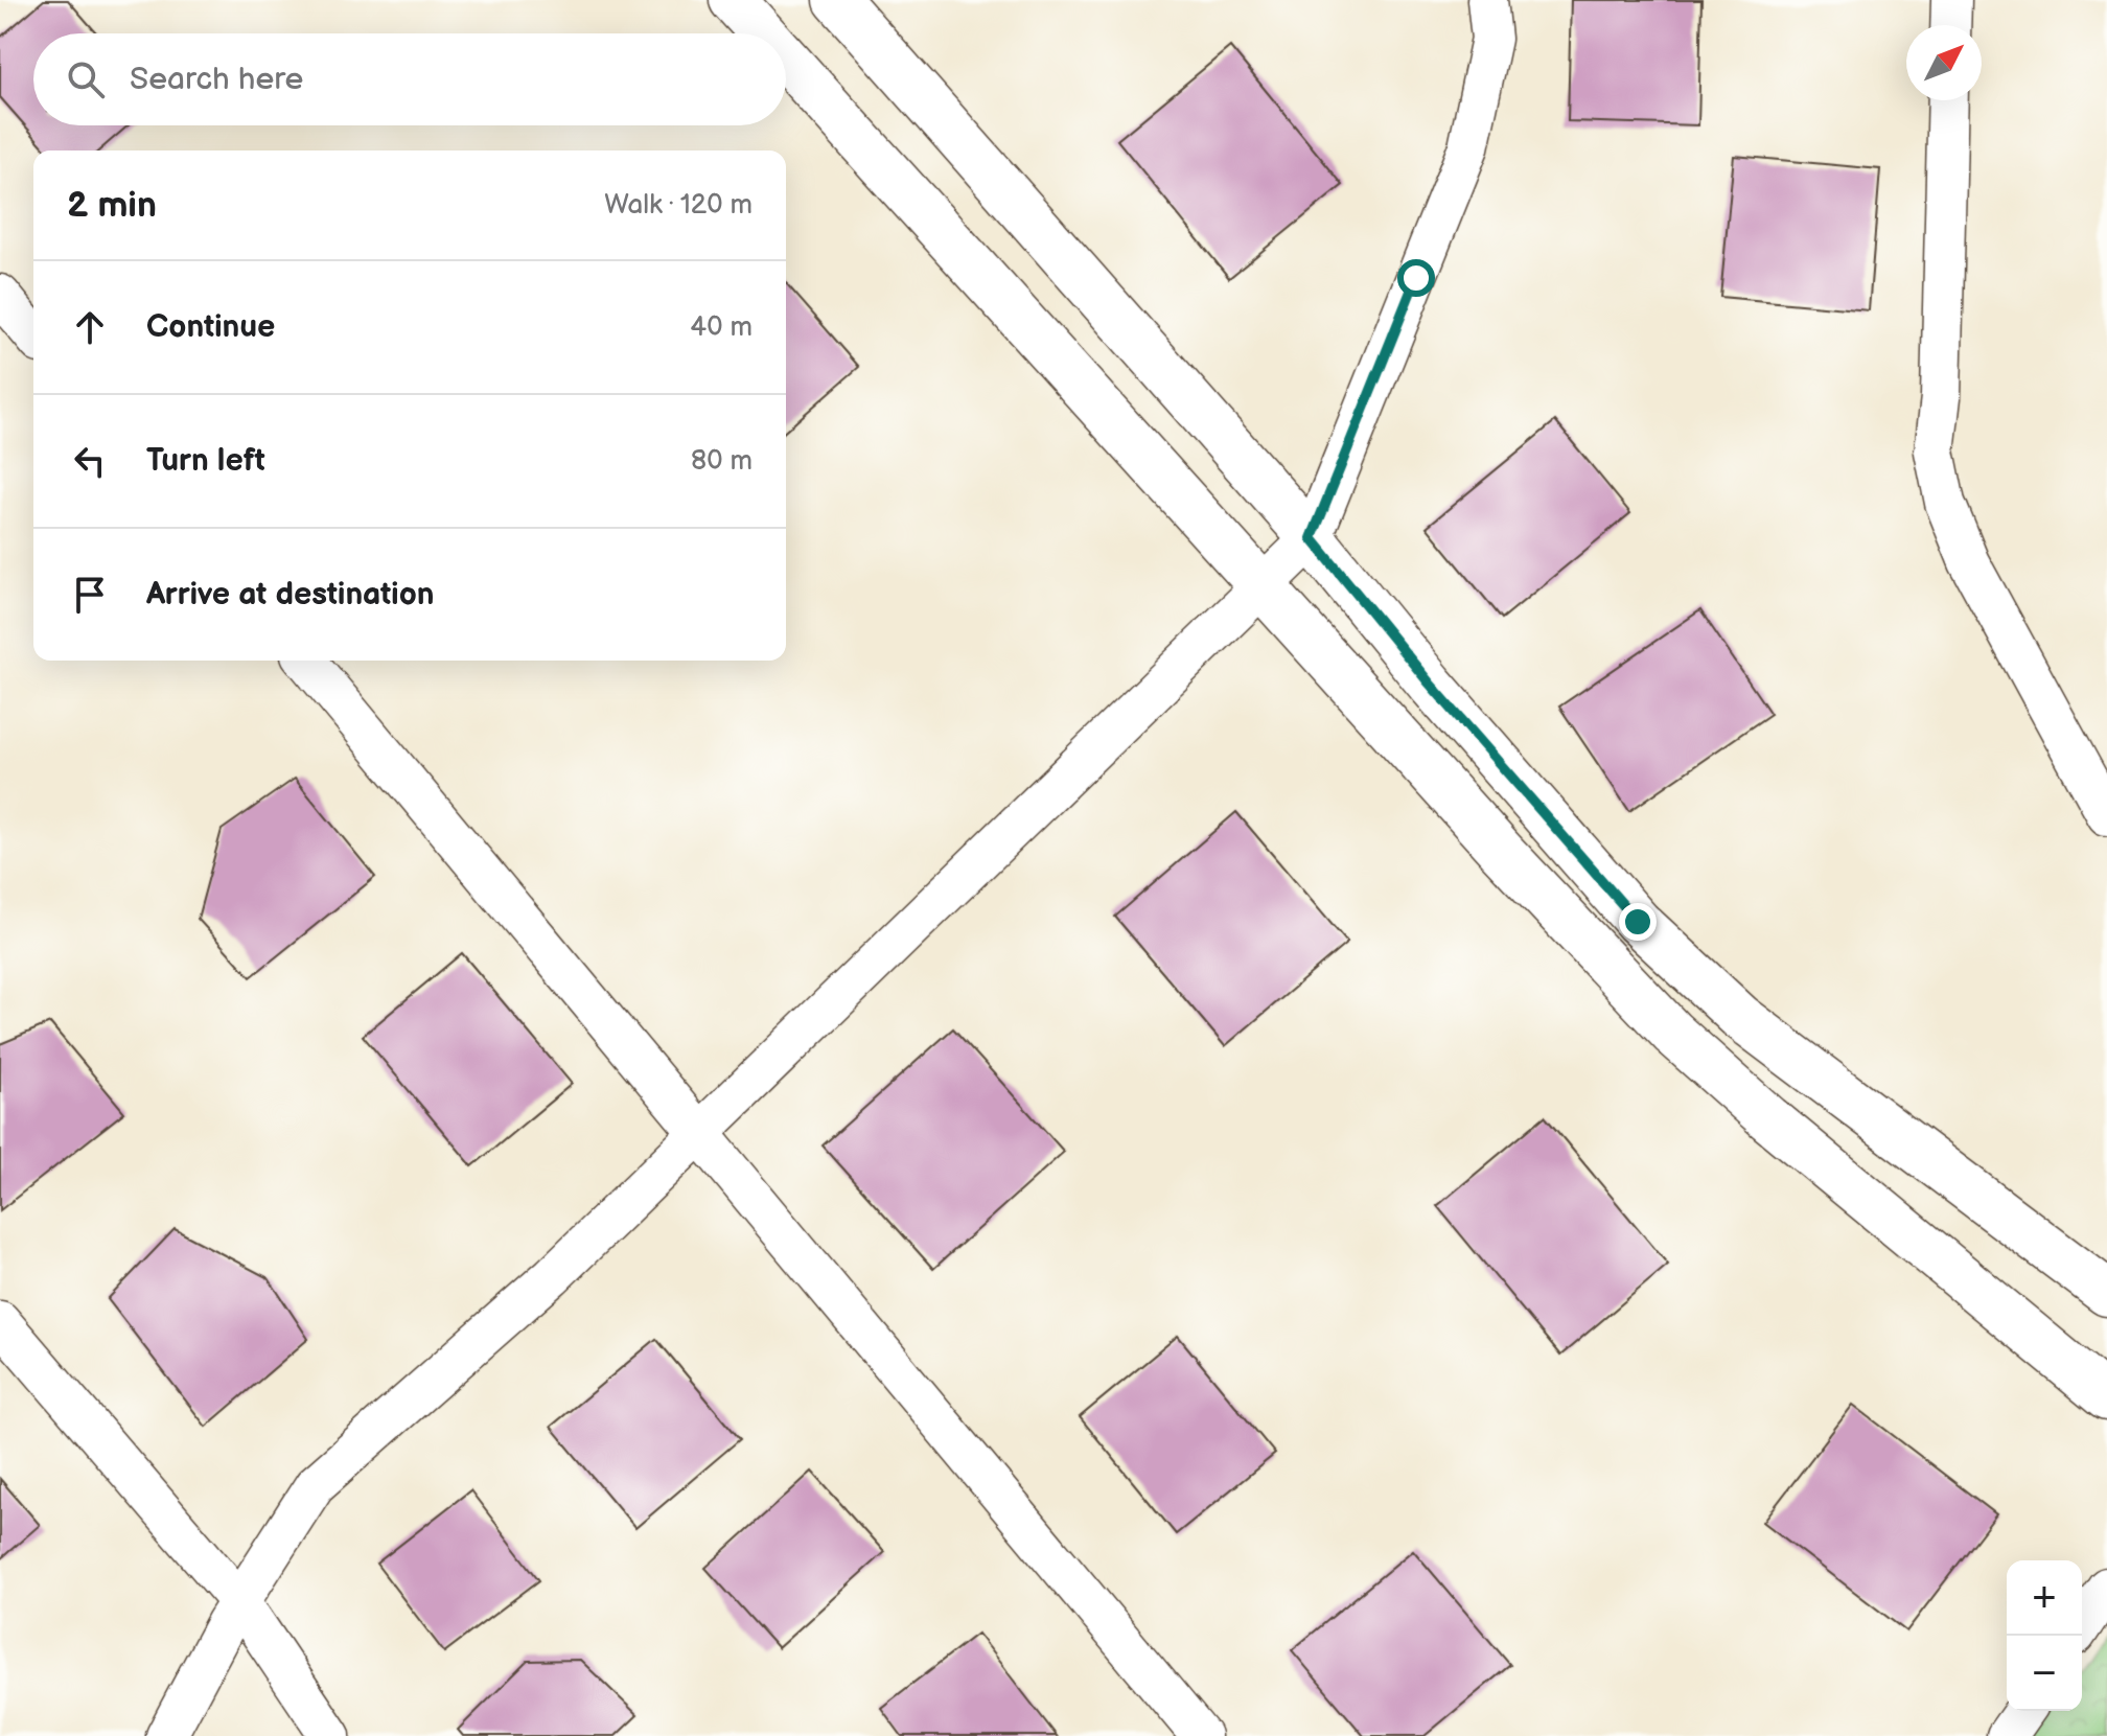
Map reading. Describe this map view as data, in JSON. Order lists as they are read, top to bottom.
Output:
{
  "north": "top right",
  "page": {
    "search": "Search here",
    "heading": ["2 min", "Walk · 120 m"],
    "list": [
      ["Continue", "40 m"],
      ["Turn left", "80 m"],
      "Arrive at destination"
    ],
    "map_buttons": ["+", "−"]
  }
}
